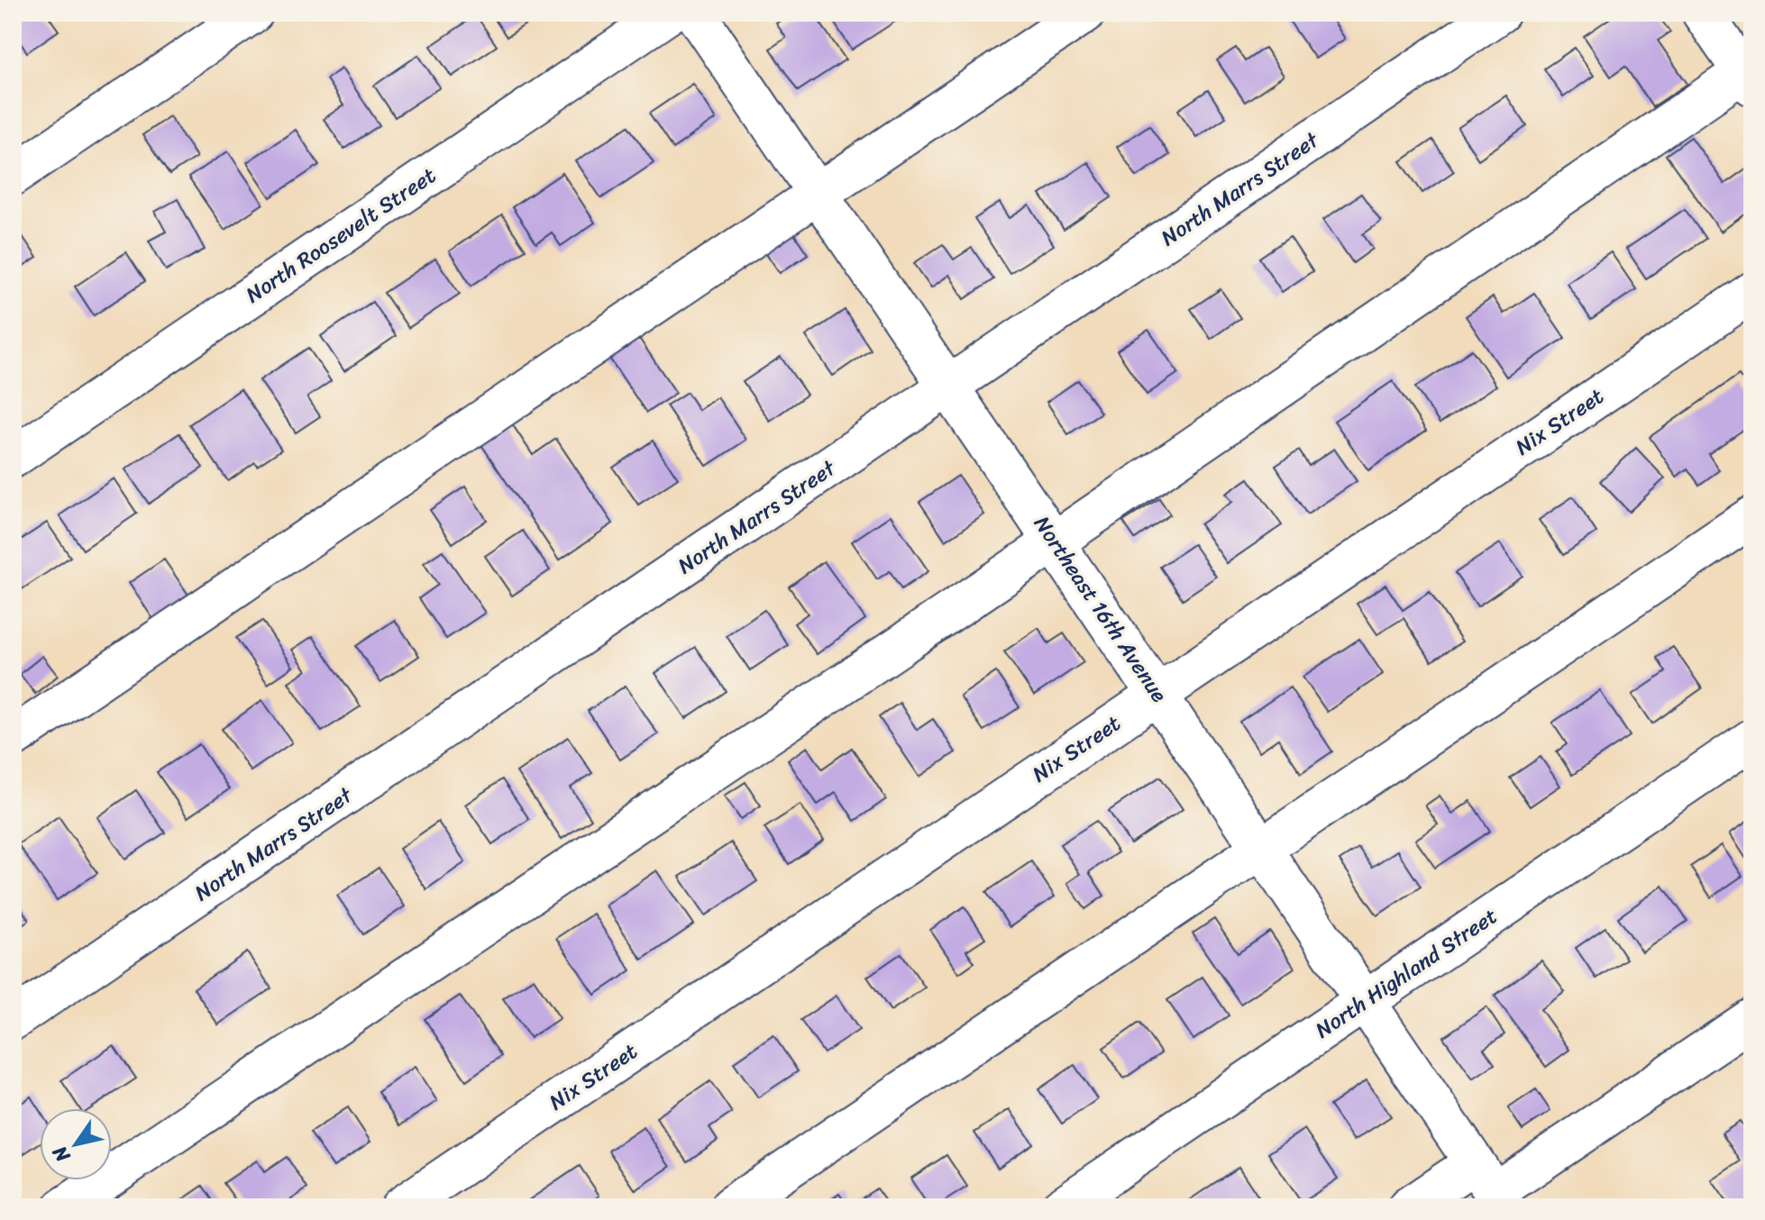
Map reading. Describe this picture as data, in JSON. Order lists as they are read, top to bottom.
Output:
{
  "streets": {
    "street": [
      "North Marrs Street",
      "North Roosevelt Street",
      "Nix Street",
      "Northeast 16th Avenue",
      "North Highland Street"
    ]
  },
  "crossings": [
    ["North Marrs Street", "Northeast 16th Avenue"],
    ["Nix Street", "Northeast 16th Avenue"],
    ["Northeast 16th Avenue", "North Highland Street"]
  ],
  "north": "bottom left"
}
